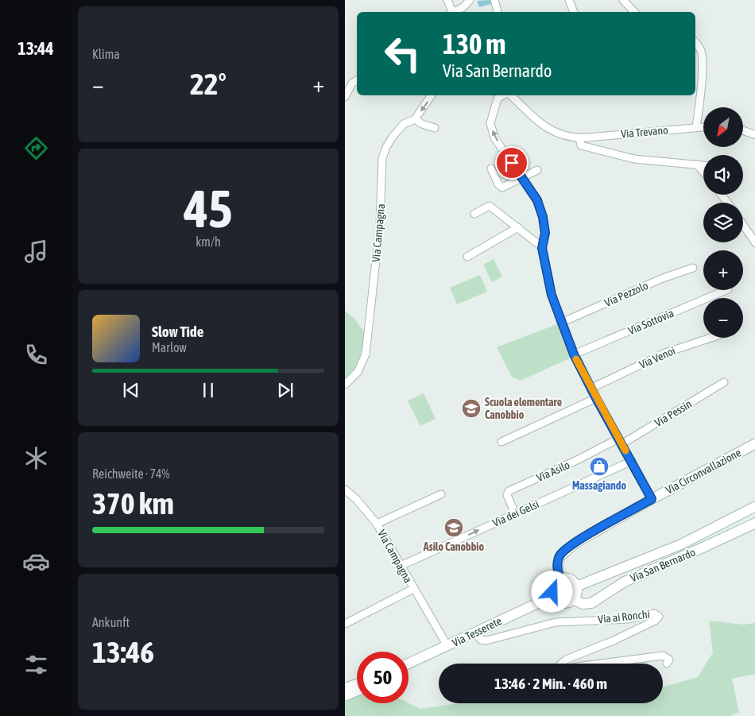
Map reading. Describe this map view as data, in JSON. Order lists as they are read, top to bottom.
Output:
{
  "streets": {
    "main road": ["Via Circonvallazione", "Via San Bernardo", "Via Tesserete"],
    "street": [
      "Via Trevano",
      "Via Campagna",
      "Via Pezzolo",
      "Via Sottovia",
      "Via Venoi",
      "Via Pessin",
      "Via Asilo",
      "Via dei Gelsi",
      "Via ai Ronchi"
    ]
  },
  "crossings": [
    ["Via Campagna", "Via dei Gelsi"],
    ["Via Campagna", "Via Tesserete"],
    ["Via Pessin", "Via Asilo"],
    ["Via Asilo", "Via dei Gelsi"],
    ["Via San Bernardo", "Via Tesserete"],
    ["Via ai Ronchi", "Via Tesserete"]
  ],
  "one_way": ["Via dei Gelsi"],
  "places": {
    "school or university": ["Scuola elementare Canobbio", "Asilo Canobbio"],
    "shop": ["Massagiando"]
  },
  "north": "bottom left",
  "page": {
    "tabs": "13:44",
    "tile": [
      "Klima",
      ["45", "km/h"],
      ["Reichweite · 74%", "370 km"],
      ["Ankunft", "13:46"]
    ],
    "turn": ["130 m", "Via San Bernardo"],
    "heat": ["−", "22°", "+"],
    "map_buttons": ["+", "−"],
    "song": ["Slow Tide", "Marlow"],
    "limit": "50",
    "trip": "13:46 · 2 Min. · 460 m"
  }
}
